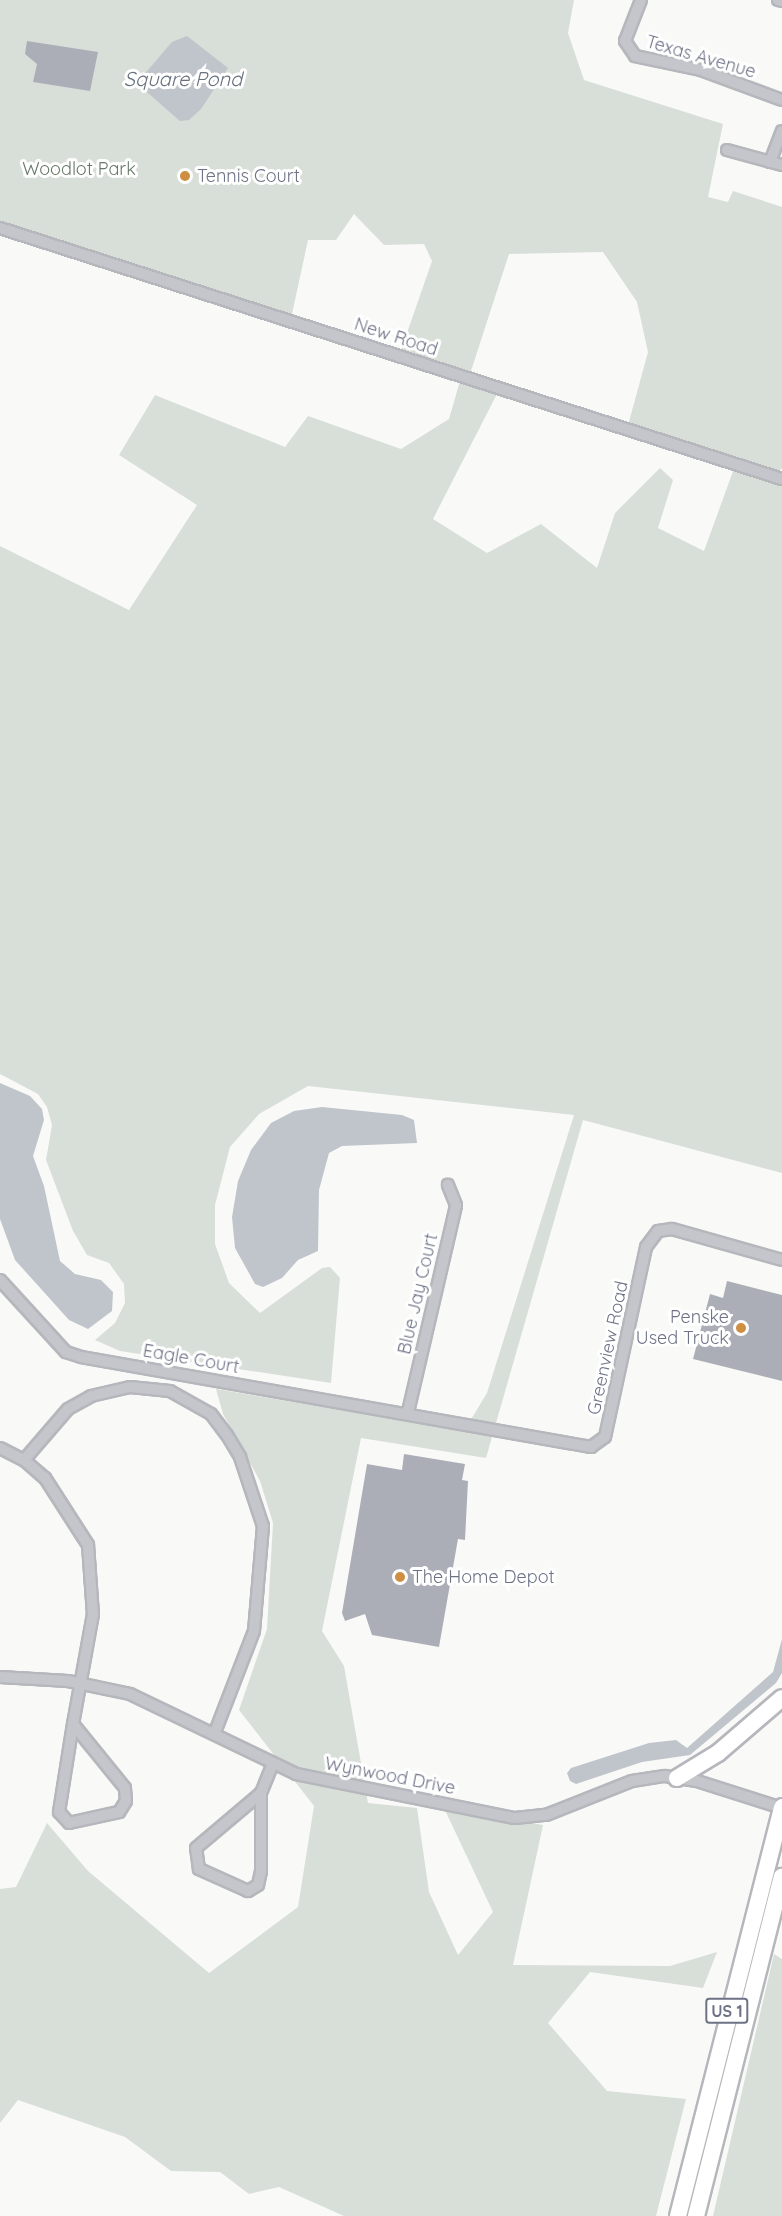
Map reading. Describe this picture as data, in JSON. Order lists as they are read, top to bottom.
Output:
{
  "streets": {
    "highway": ["US 1"],
    "street": [
      "Texas Avenue",
      "New Road",
      "Blue Jay Court",
      "Greenview Road",
      "Eagle Court",
      "Wynwood Drive"
    ]
  },
  "crossings": [
    ["Blue Jay Court", "Greenview Road"],
    ["Blue Jay Court", "Eagle Court"],
    ["Greenview Road", "Eagle Court"],
    ["Wynwood Drive", "US 1"]
  ],
  "water": ["Square Pond"],
  "parks": ["Woodlot Park"],
  "places": ["Tennis Court", "Penske Used Truck", "The Home Depot"]
}
